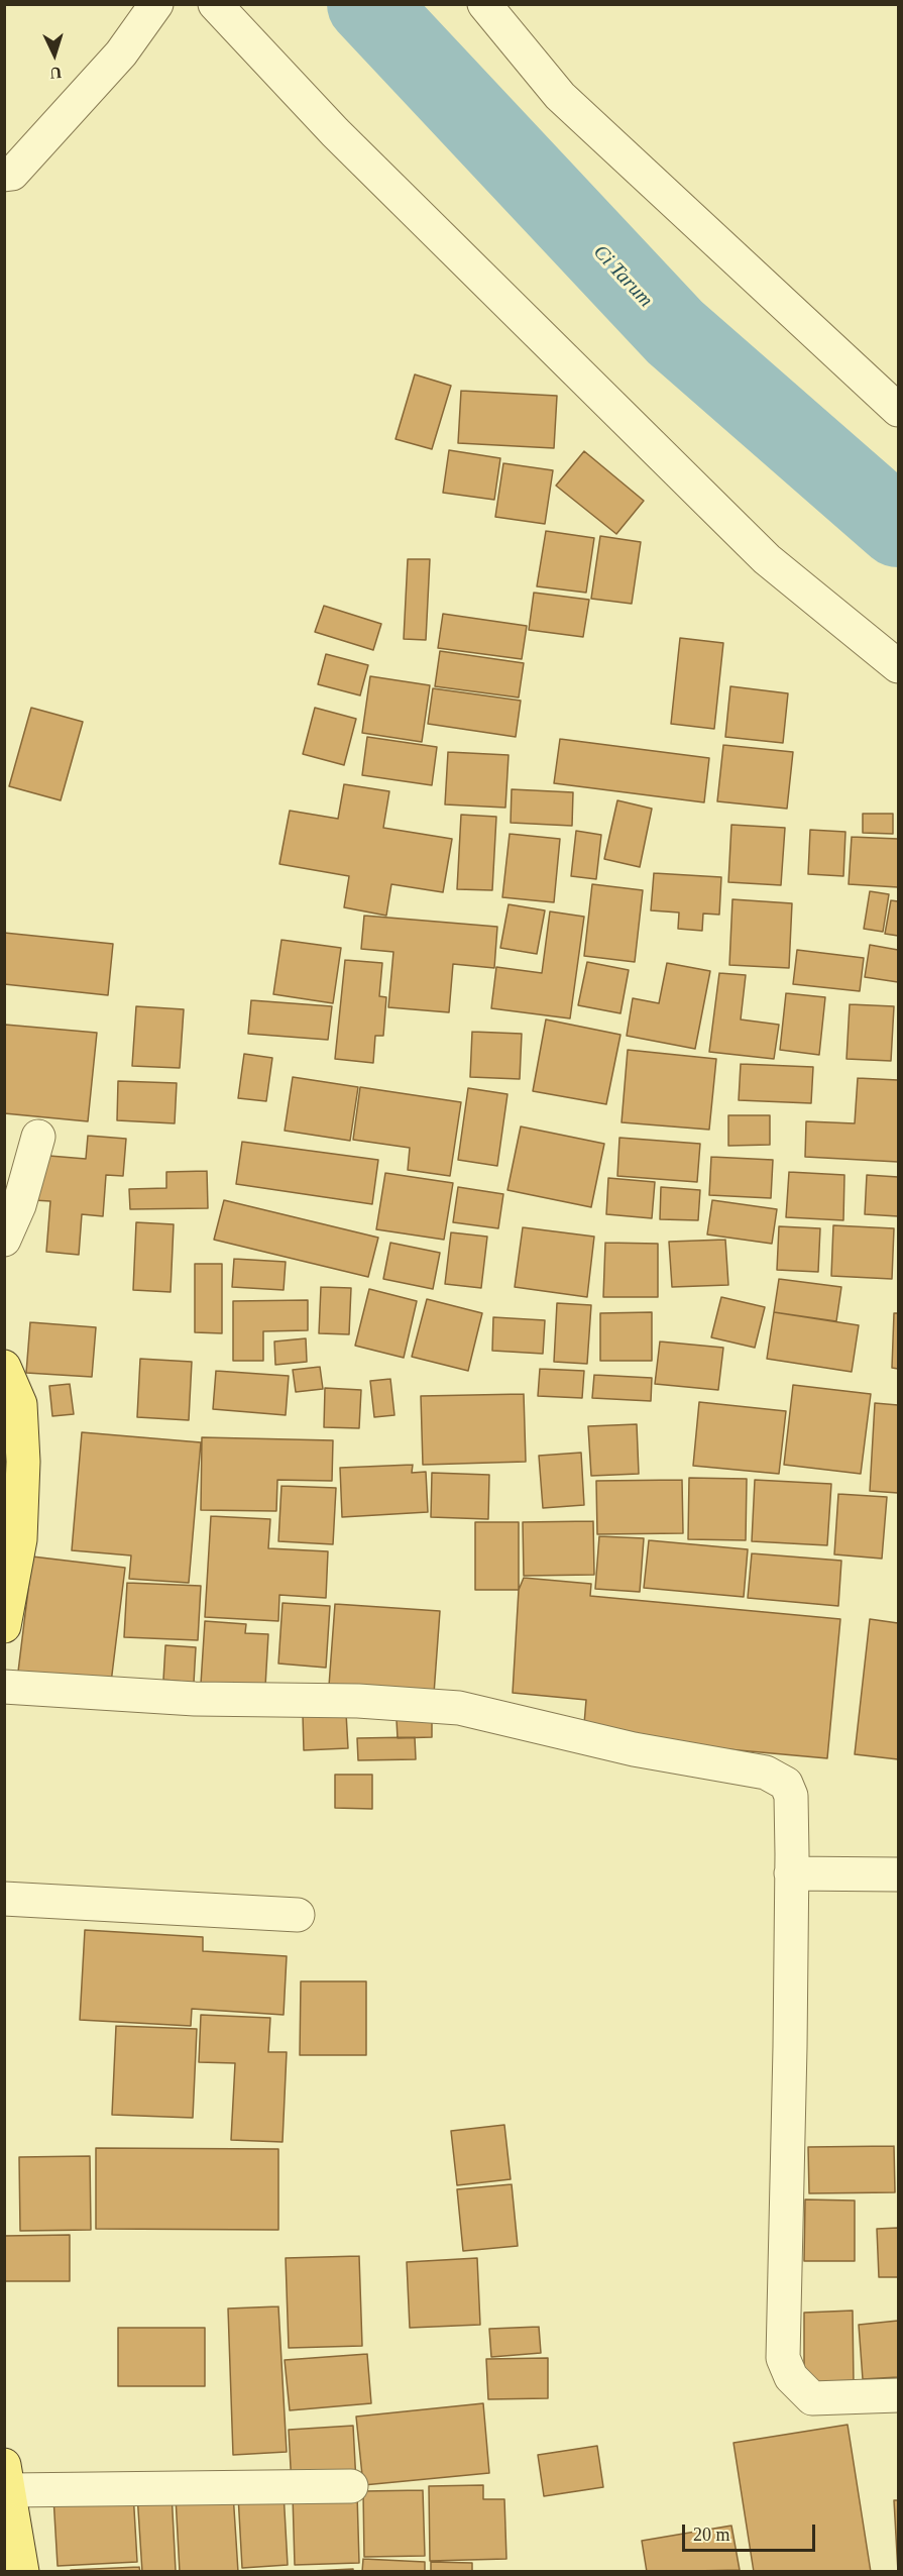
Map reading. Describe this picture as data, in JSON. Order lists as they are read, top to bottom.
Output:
{
  "water": ["Ci Tarum"],
  "scale_bar": "20 m",
  "north": "bottom"
}
